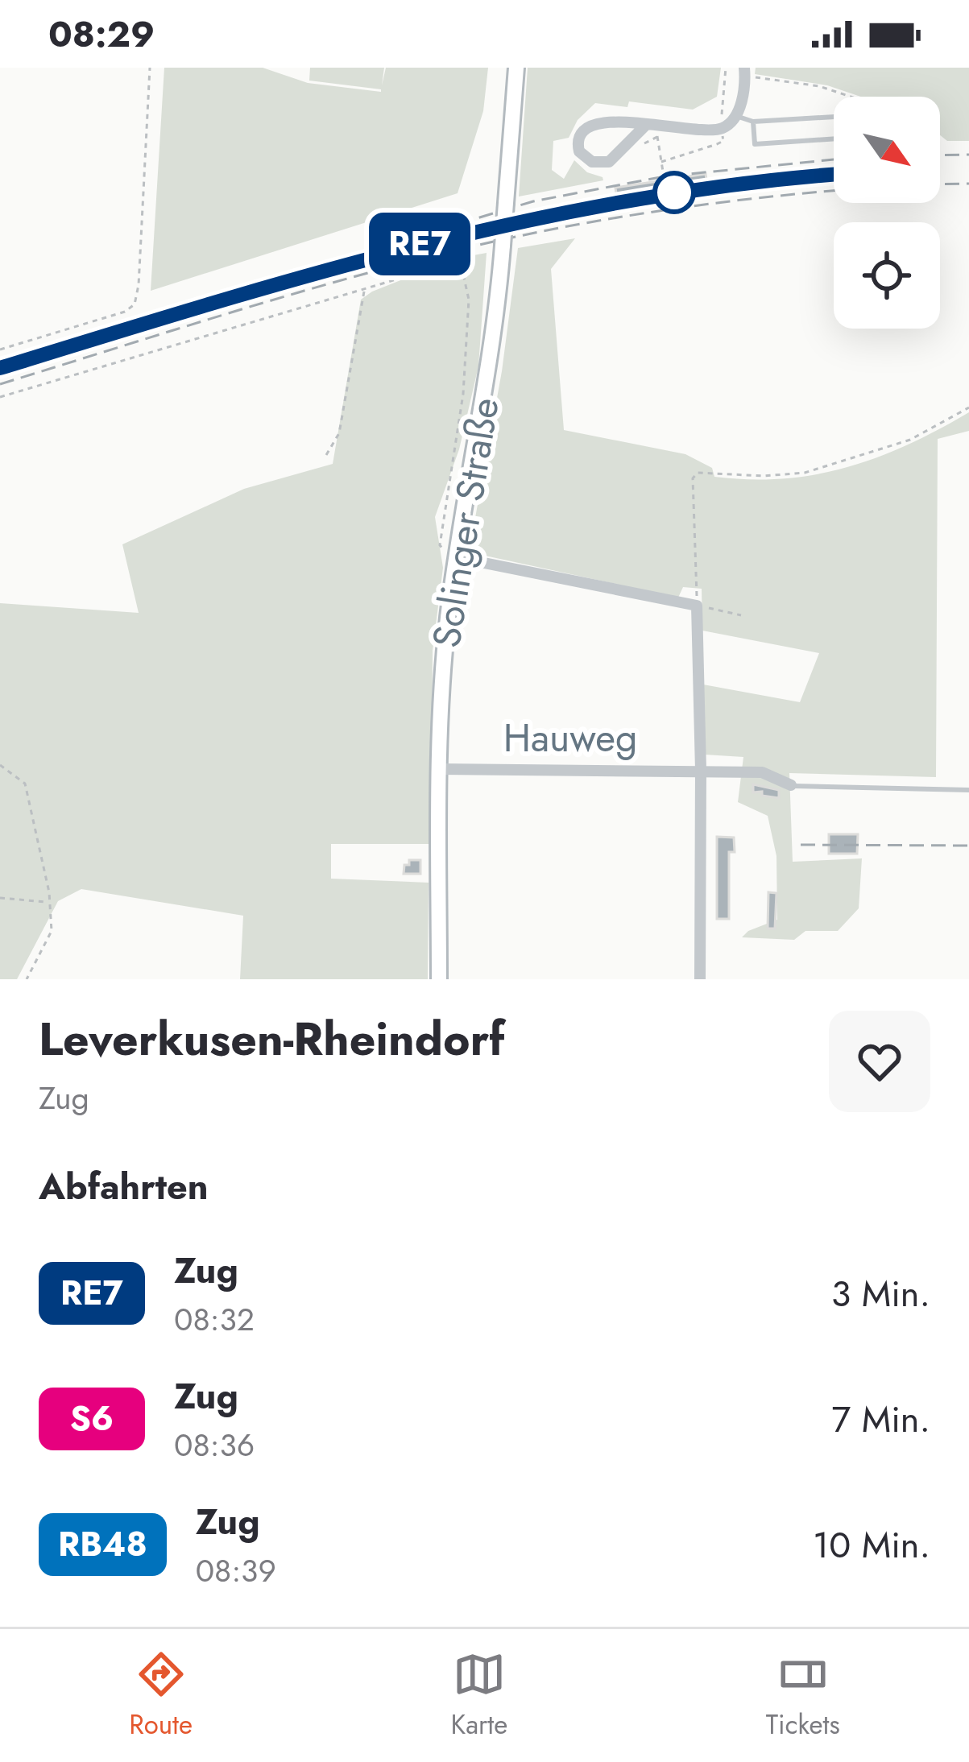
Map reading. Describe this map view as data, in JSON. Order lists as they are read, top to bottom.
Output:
{
  "streets": {
    "main road": ["Solinger Straße"],
    "street": ["Hauweg"]
  },
  "crossings": [
    ["Solinger Straße", "Hauweg"]
  ],
  "north": "bottom right",
  "page": {
    "status": "08:29",
    "on_map": "RE7",
    "heading": [
      ["Leverkusen-Rheindorf", "Zug"],
      "Abfahrten"
    ],
    "list": [
      {
        "mark": "RE7",
        "name": "Zug",
        "note": "08:32",
        "value": "3 Min."
      },
      {
        "mark": "S6",
        "name": "Zug",
        "note": "08:36",
        "value": "7 Min."
      },
      {
        "mark": "RB48",
        "name": "Zug",
        "note": "08:39",
        "value": "10 Min."
      }
    ],
    "tabs": ["Route", "Karte", "Tickets"]
  }
}
